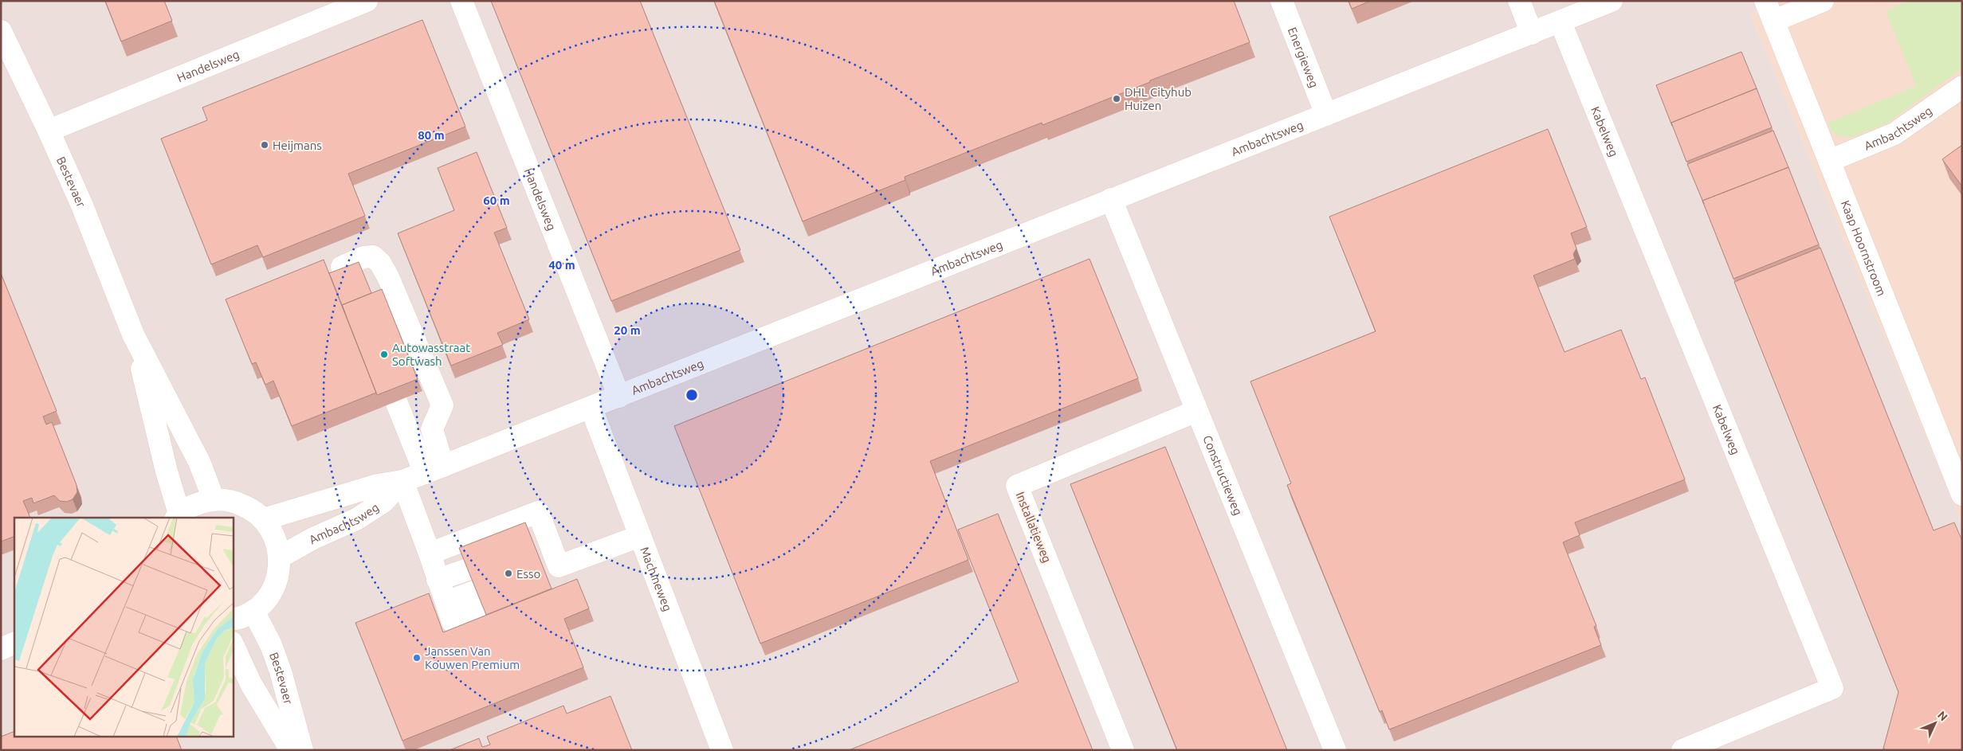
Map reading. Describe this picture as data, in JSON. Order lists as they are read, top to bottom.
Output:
{
  "streets": {
    "street": [
      "Energieweg",
      "Handelsweg",
      "Ambachtsweg",
      "Kabelweg",
      "Bestevaer",
      "Kaap Hoornstroom",
      "Constructieweg",
      "Installatieweg",
      "Machineweg"
    ]
  },
  "crossings": [
    ["Energieweg", "Ambachtsweg"],
    ["Handelsweg", "Ambachtsweg"],
    ["Handelsweg", "Bestevaer"],
    ["Ambachtsweg", "Kabelweg"],
    ["Ambachtsweg", "Kaap Hoornstroom"],
    ["Ambachtsweg", "Constructieweg"],
    ["Ambachtsweg", "Machineweg"],
    ["Constructieweg", "Installatieweg"]
  ],
  "places": [
    "DHL Cityhub Huizen",
    "Heijmans",
    "Autowasstraat Softwash",
    "Esso",
    "Janssen Van Kouwen Premium"
  ],
  "north": "top right",
  "rings": [
    "80 m",
    "60 m",
    "40 m",
    "20 m"
  ]
}
